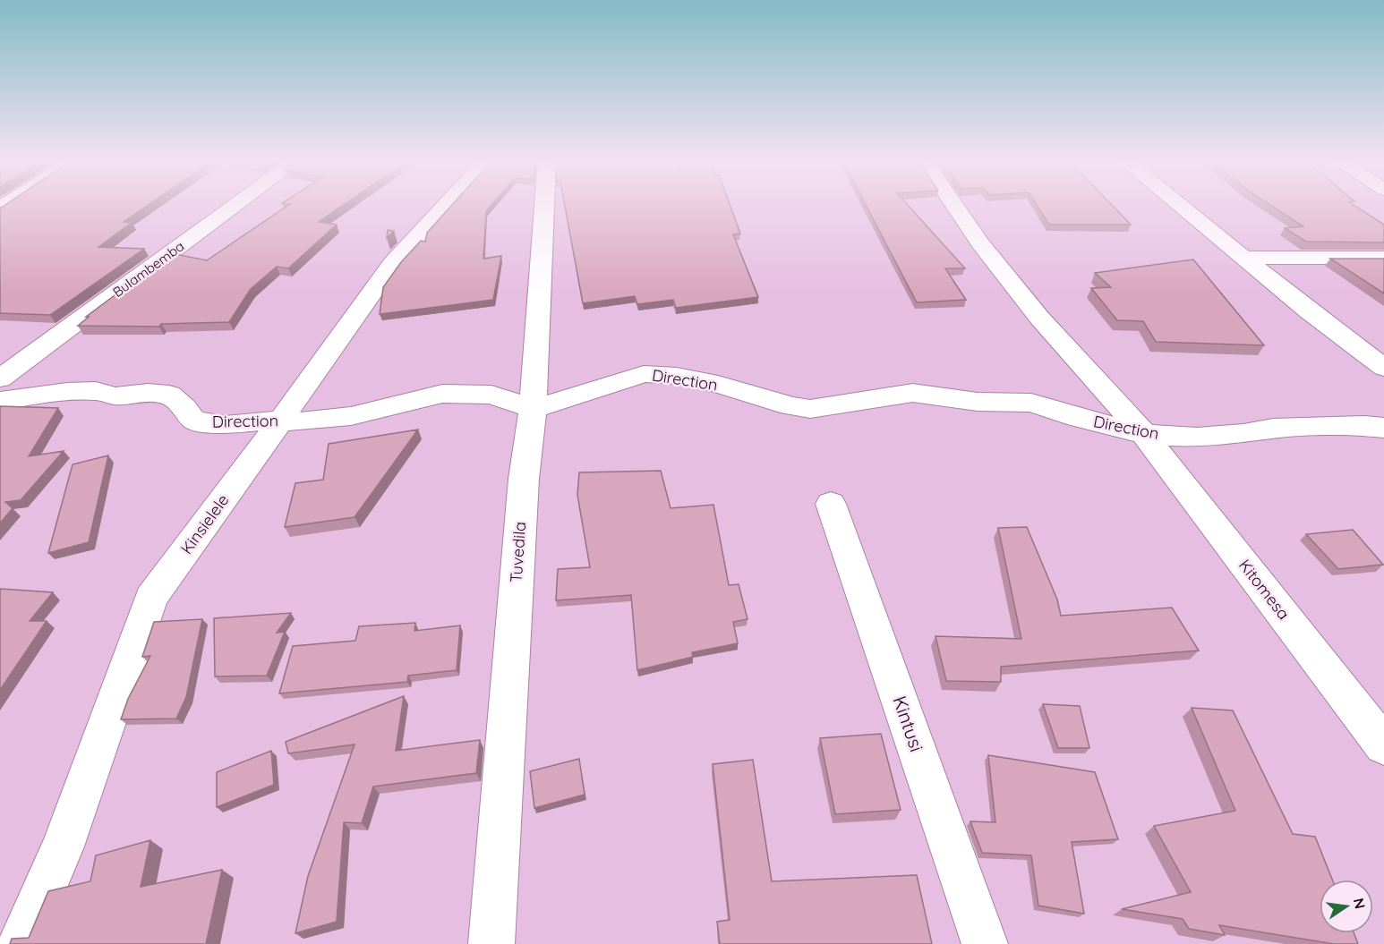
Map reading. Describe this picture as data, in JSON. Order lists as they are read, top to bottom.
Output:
{
  "streets": {
    "street": [
      "Bulambemba",
      "Direction",
      "Kinsielele",
      "Tuvedila",
      "Kitomesa",
      "Kintusi"
    ]
  },
  "crossings": [
    ["Direction", "Kinsielele"],
    ["Direction", "Tuvedila"],
    ["Direction", "Kitomesa"]
  ],
  "north": "right"
}
